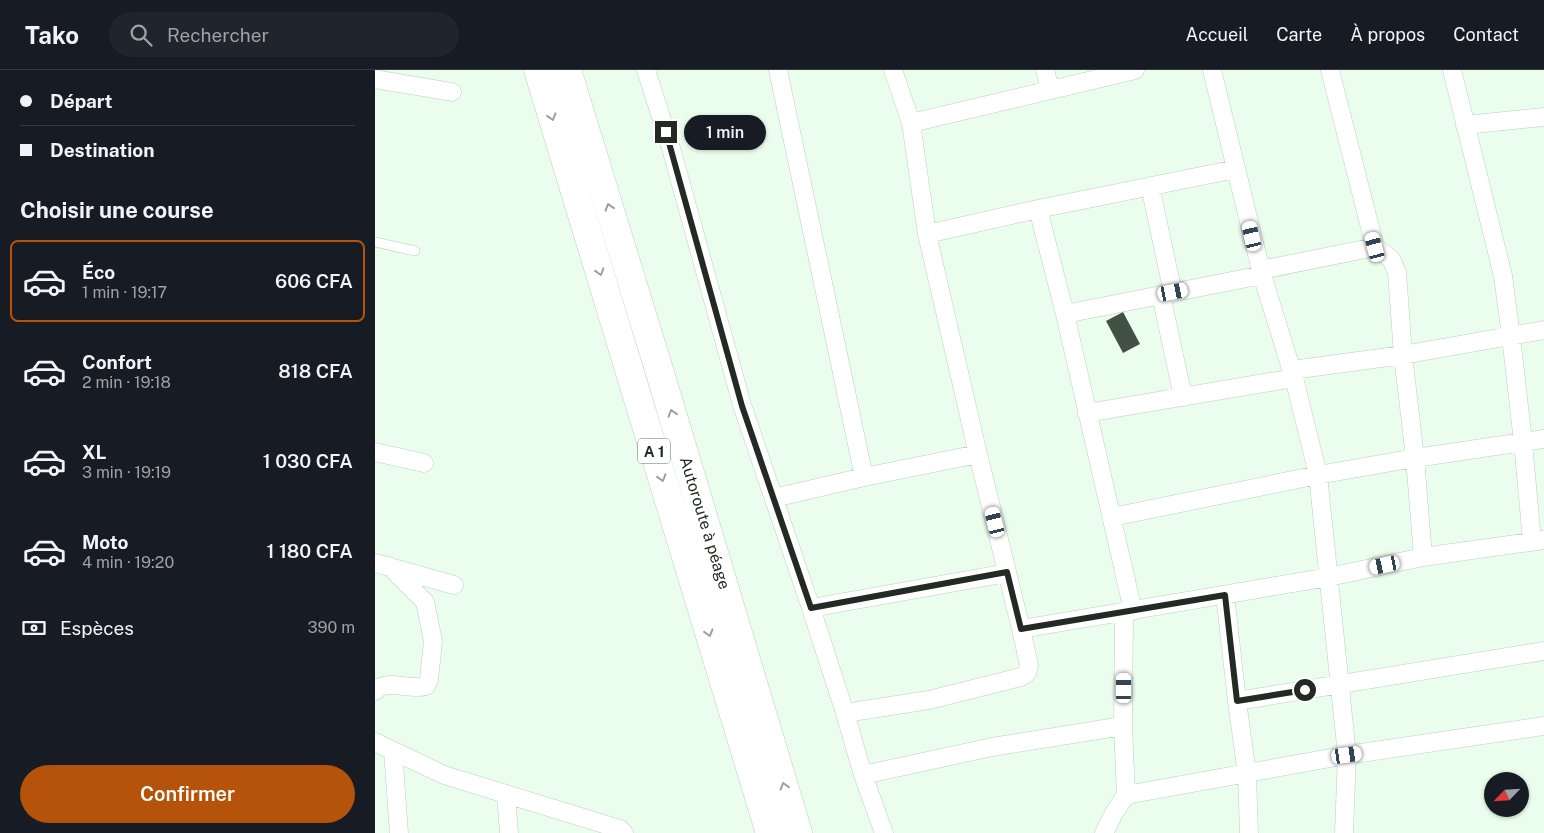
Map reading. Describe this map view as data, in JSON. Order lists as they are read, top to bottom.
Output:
{
  "streets": {
    "highway": ["A 1", "Autoroute à péage"]
  },
  "north": "bottom left",
  "page": {
    "header": "Tako",
    "search": "Rechercher",
    "nav": [
      "Accueil",
      "Carte",
      "À propos",
      "Contact"
    ],
    "banner": ["Départ", "Destination"],
    "bubble": "1 min",
    "heading": "Choisir une course",
    "list": [
      {
        "name": "Éco",
        "note": "1 min · 19:17",
        "value": "606 CFA"
      },
      {
        "name": "Confort",
        "note": "2 min · 19:18",
        "value": "818 CFA"
      },
      {
        "name": "XL",
        "note": "3 min · 19:19",
        "value": "1 030 CFA"
      },
      {
        "name": "Moto",
        "note": "4 min · 19:20",
        "value": "1 180 CFA"
      }
    ],
    "pay": ["Espèces", "390 m"],
    "buttons": "Confirmer"
  }
}
